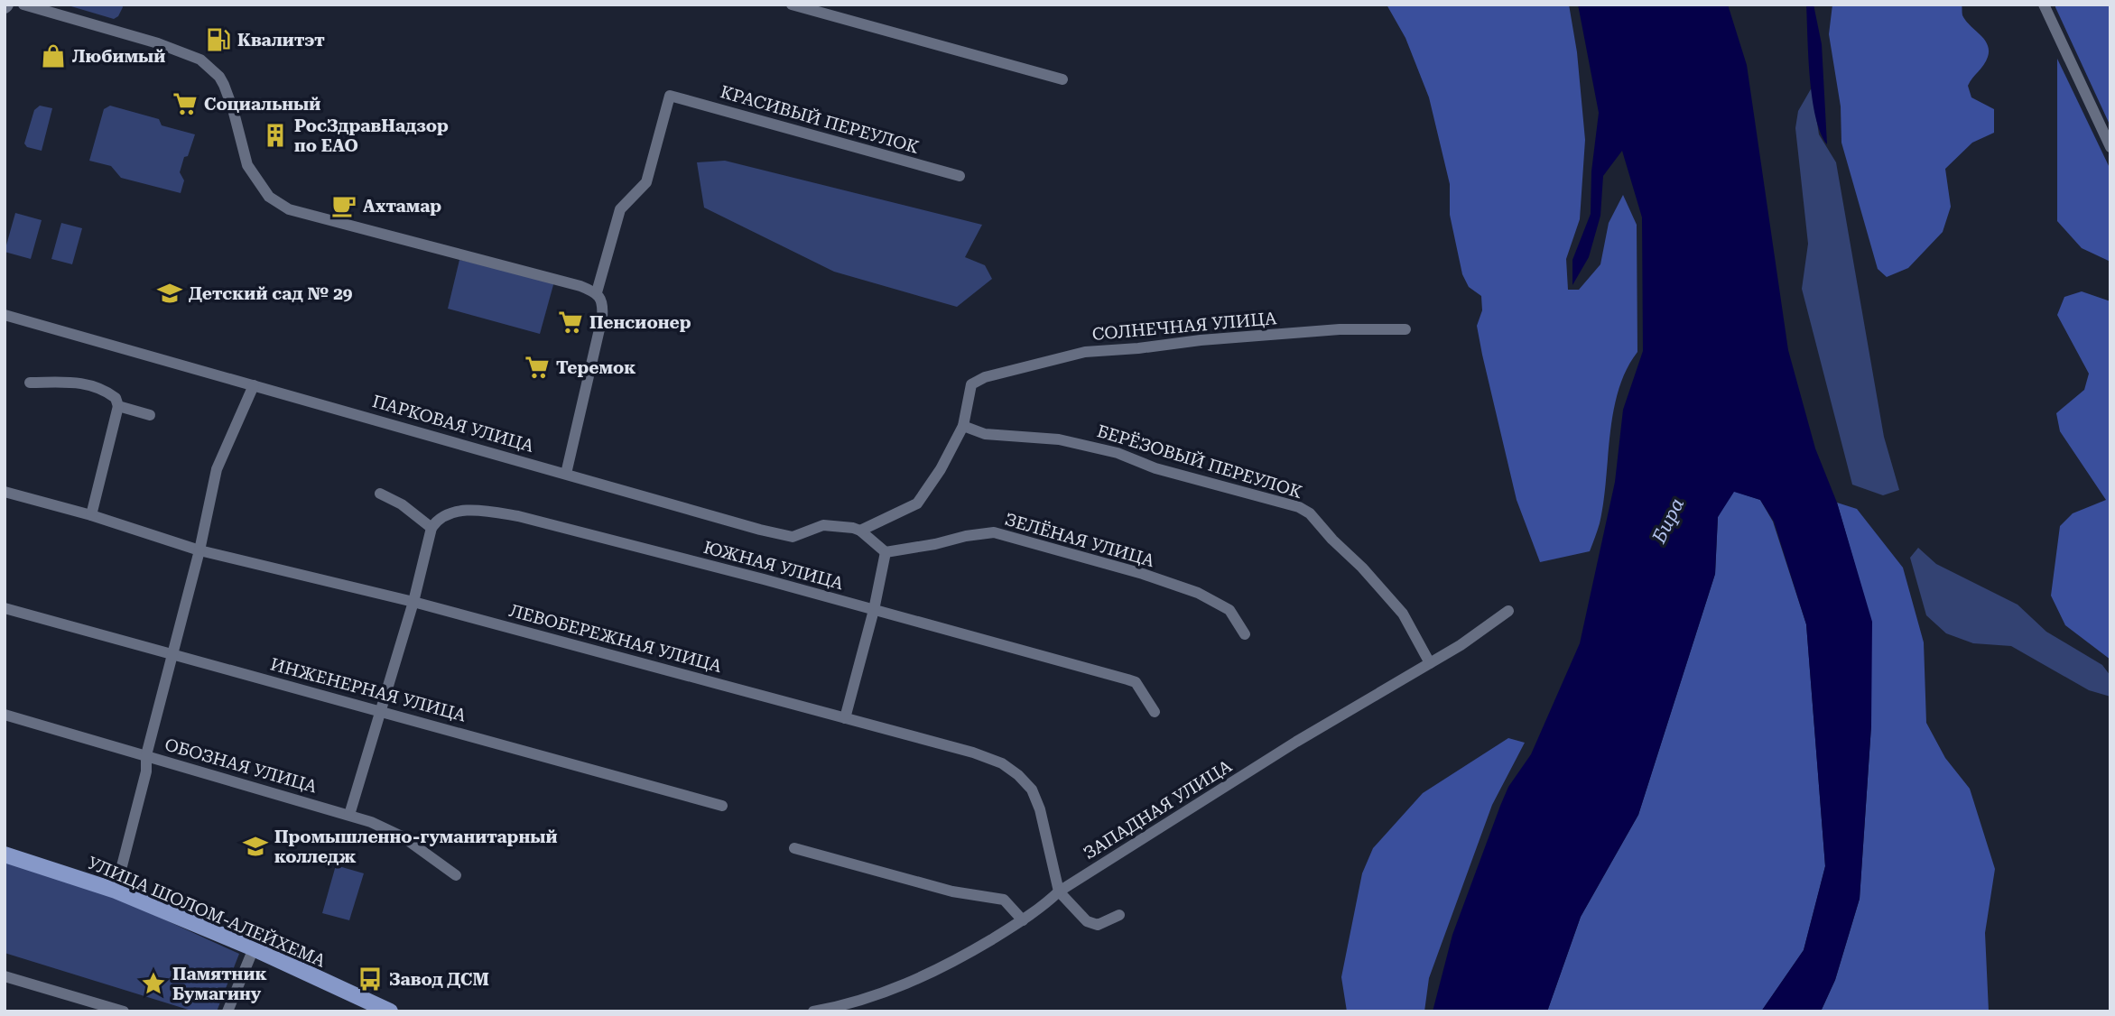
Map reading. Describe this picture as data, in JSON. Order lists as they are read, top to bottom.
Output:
{
  "streets": {
    "main road": ["УЛИЦА ШОЛОМ-АЛЕЙХЕМА"],
    "street": [
      "КРАСИВЫЙ ПЕРЕУЛОК",
      "СОЛНЕЧНАЯ УЛИЦА",
      "ПАРКОВАЯ УЛИЦА",
      "БЕРЁЗОВЫЙ ПЕРЕУЛОК",
      "ЗЕЛЁНАЯ УЛИЦА",
      "ЮЖНАЯ УЛИЦА",
      "ЛЕВОБЕРЕЖНАЯ УЛИЦА",
      "ИНЖЕНЕРНАЯ УЛИЦА",
      "ОБОЗНАЯ УЛИЦА",
      "ЗАПАДНАЯ УЛИЦА"
    ]
  },
  "crossings": [
    ["СОЛНЕЧНАЯ УЛИЦА", "БЕРЁЗОВЫЙ ПЕРЕУЛОК"],
    ["БЕРЁЗОВЫЙ ПЕРЕУЛОК", "ЗАПАДНАЯ УЛИЦА"],
    ["ЛЕВОБЕРЕЖНАЯ УЛИЦА", "ЗАПАДНАЯ УЛИЦА"]
  ],
  "water": ["Бира"],
  "places": {
    "fuel station": ["Квалитэт"],
    "shop": ["Любимый"],
    "supermarket": ["Социальный", "Пенсионер", "Теремок"],
    "building": ["РосЗдравНадзор по ЕАО"],
    "cafe": ["Ахтамар"],
    "school or university": ["Детский сад № 29", "Промышленно-гуманитарный колледж"],
    "bus stop": ["Завод ДСМ"],
    "place": ["Памятник Бумагину"]
  }
}
